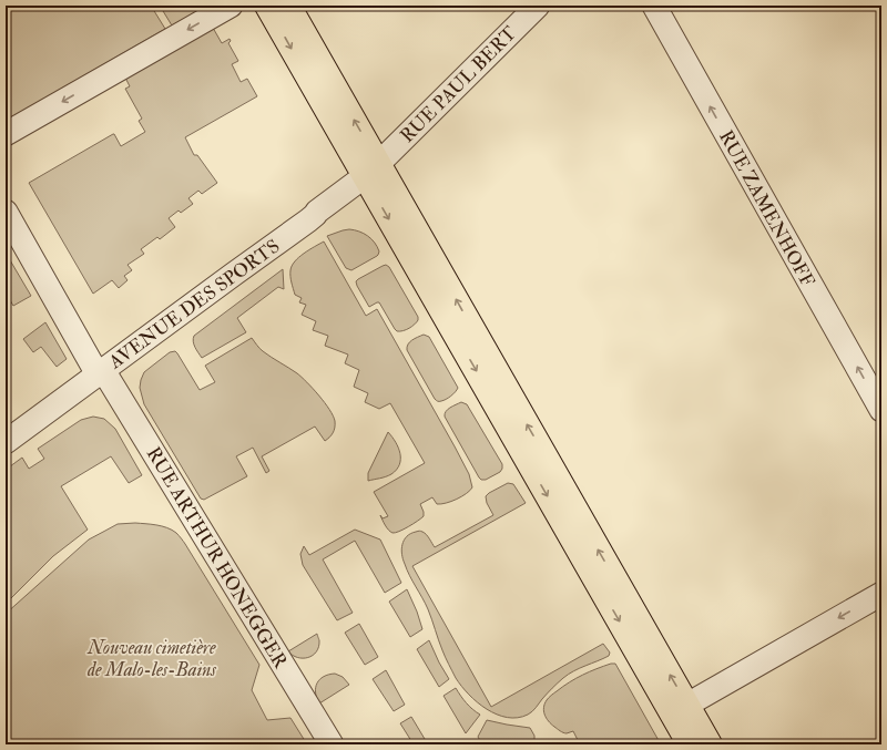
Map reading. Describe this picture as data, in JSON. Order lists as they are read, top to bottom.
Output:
{
  "streets": {
    "street": [
      "RUE PAUL BERT",
      "RUE ZAMENHOFF",
      "AVENUE DES SPORTS",
      "RUE ARTHUR HONEGGER"
    ]
  },
  "crossings": [
    ["RUE PAUL BERT", "AVENUE DES SPORTS"],
    ["AVENUE DES SPORTS", "RUE ARTHUR HONEGGER"]
  ],
  "one_way": ["RUE ZAMENHOFF"],
  "parks": ["Nouveau cimetière de Malo-les-Bains"]
}
